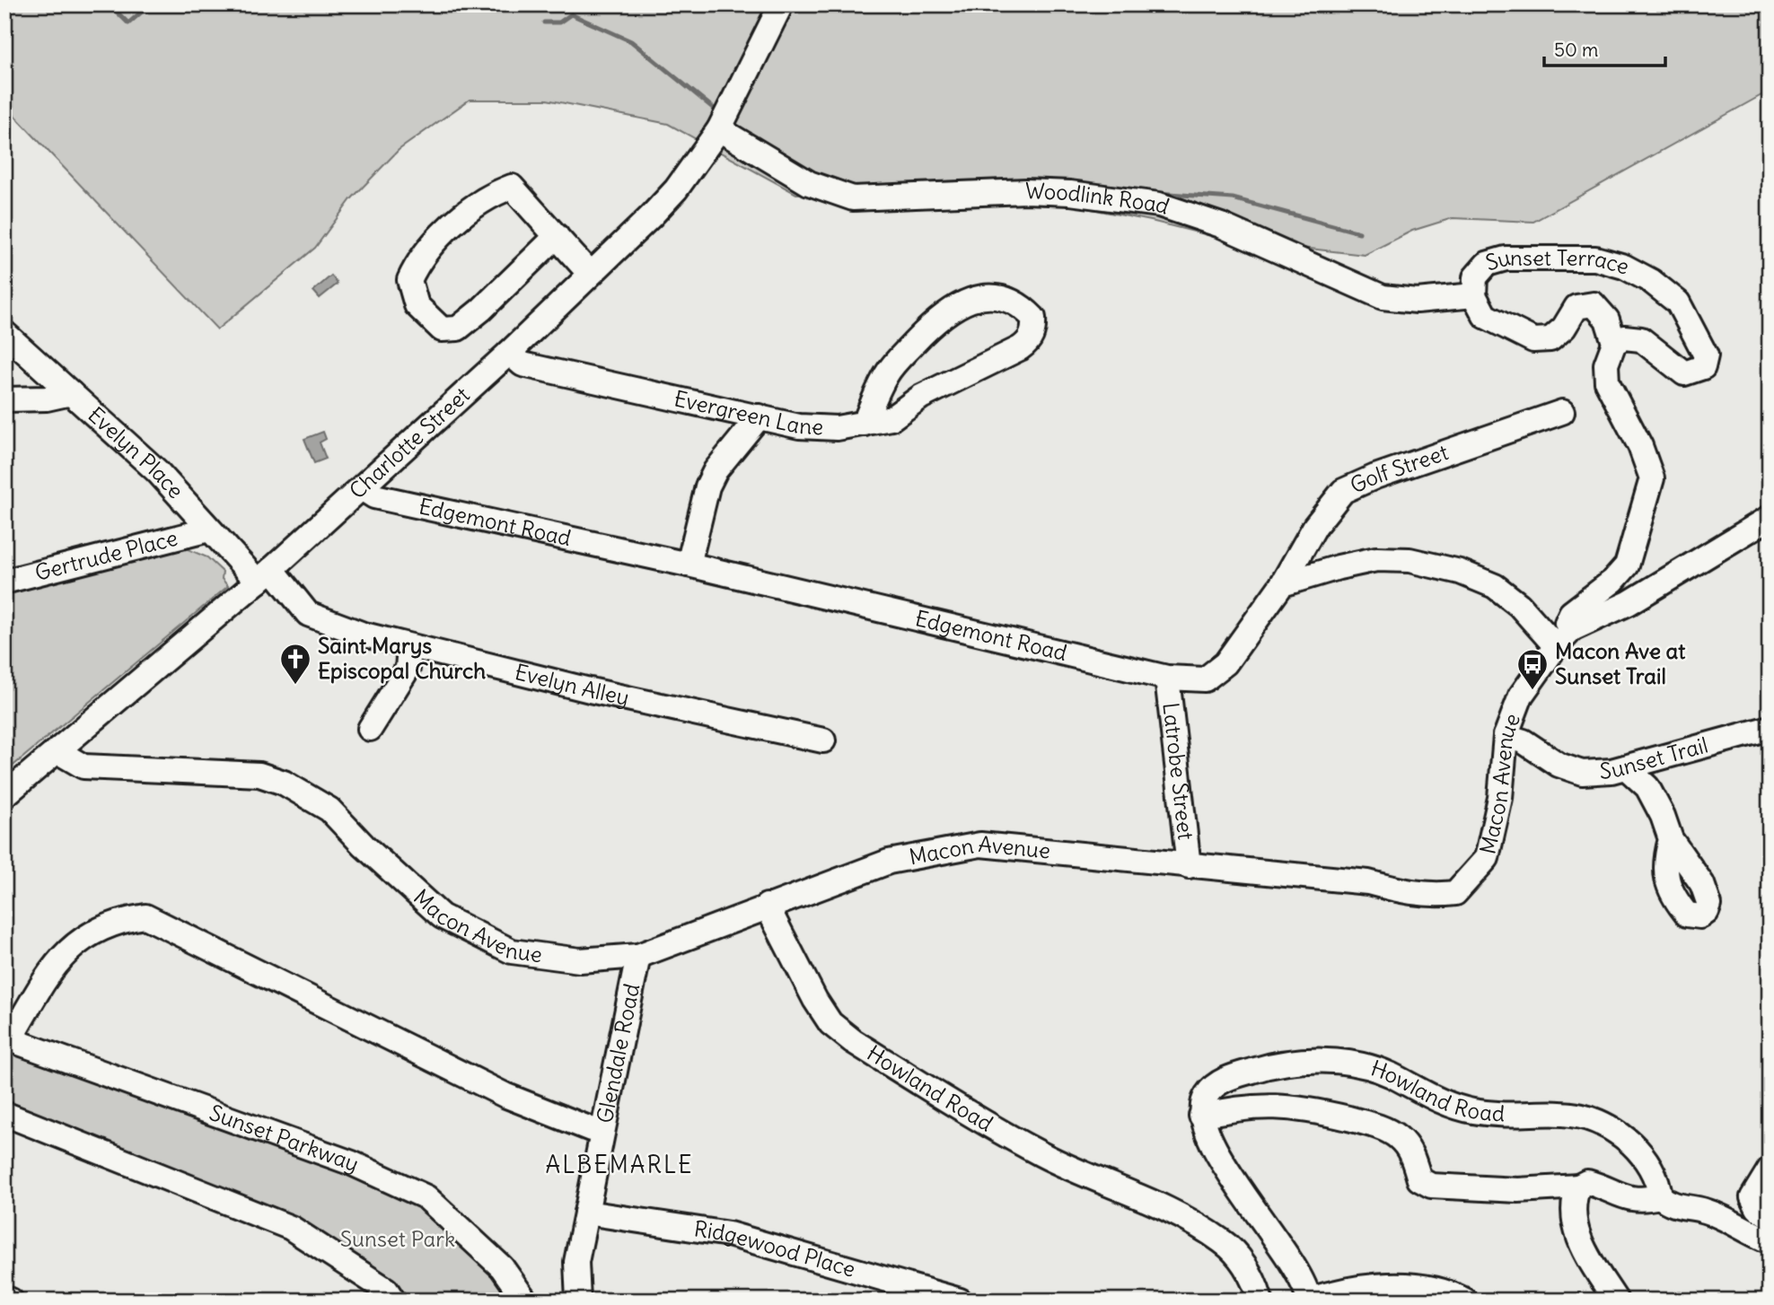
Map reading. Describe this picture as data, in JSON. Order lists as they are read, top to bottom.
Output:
{
  "streets": {
    "street": [
      "Woodlink Road",
      "Sunset Terrace",
      "Evergreen Lane",
      "Charlotte Street",
      "Evelyn Place",
      "Golf Street",
      "Edgemont Road",
      "Gertrude Place",
      "Evelyn Alley",
      "Sunset Trail",
      "Latrobe Street",
      "Macon Avenue",
      "Glendale Road",
      "Howland Road",
      "Sunset Parkway",
      "Ridgewood Place"
    ]
  },
  "crossings": [
    ["Woodlink Road", "Sunset Terrace"],
    ["Woodlink Road", "Charlotte Street"],
    ["Evergreen Lane", "Charlotte Street"],
    ["Charlotte Street", "Evelyn Place"],
    ["Charlotte Street", "Edgemont Road"],
    ["Charlotte Street", "Evelyn Alley"],
    ["Charlotte Street", "Macon Avenue"],
    ["Evelyn Place", "Gertrude Place"],
    ["Evelyn Place", "Evelyn Alley"],
    ["Golf Street", "Edgemont Road"],
    ["Edgemont Road", "Latrobe Street"],
    ["Sunset Trail", "Macon Avenue"],
    ["Latrobe Street", "Macon Avenue"],
    ["Macon Avenue", "Glendale Road"],
    ["Macon Avenue", "Howland Road"],
    ["Glendale Road", "Ridgewood Place"]
  ],
  "districts": ["ALBEMARLE"],
  "parks": ["Sunset Park"],
  "places": {
    "church": ["Saint Marys Episcopal Church"],
    "bus stop": ["Macon Ave at Sunset Trail"]
  },
  "scale_bar": "50 m"
}
